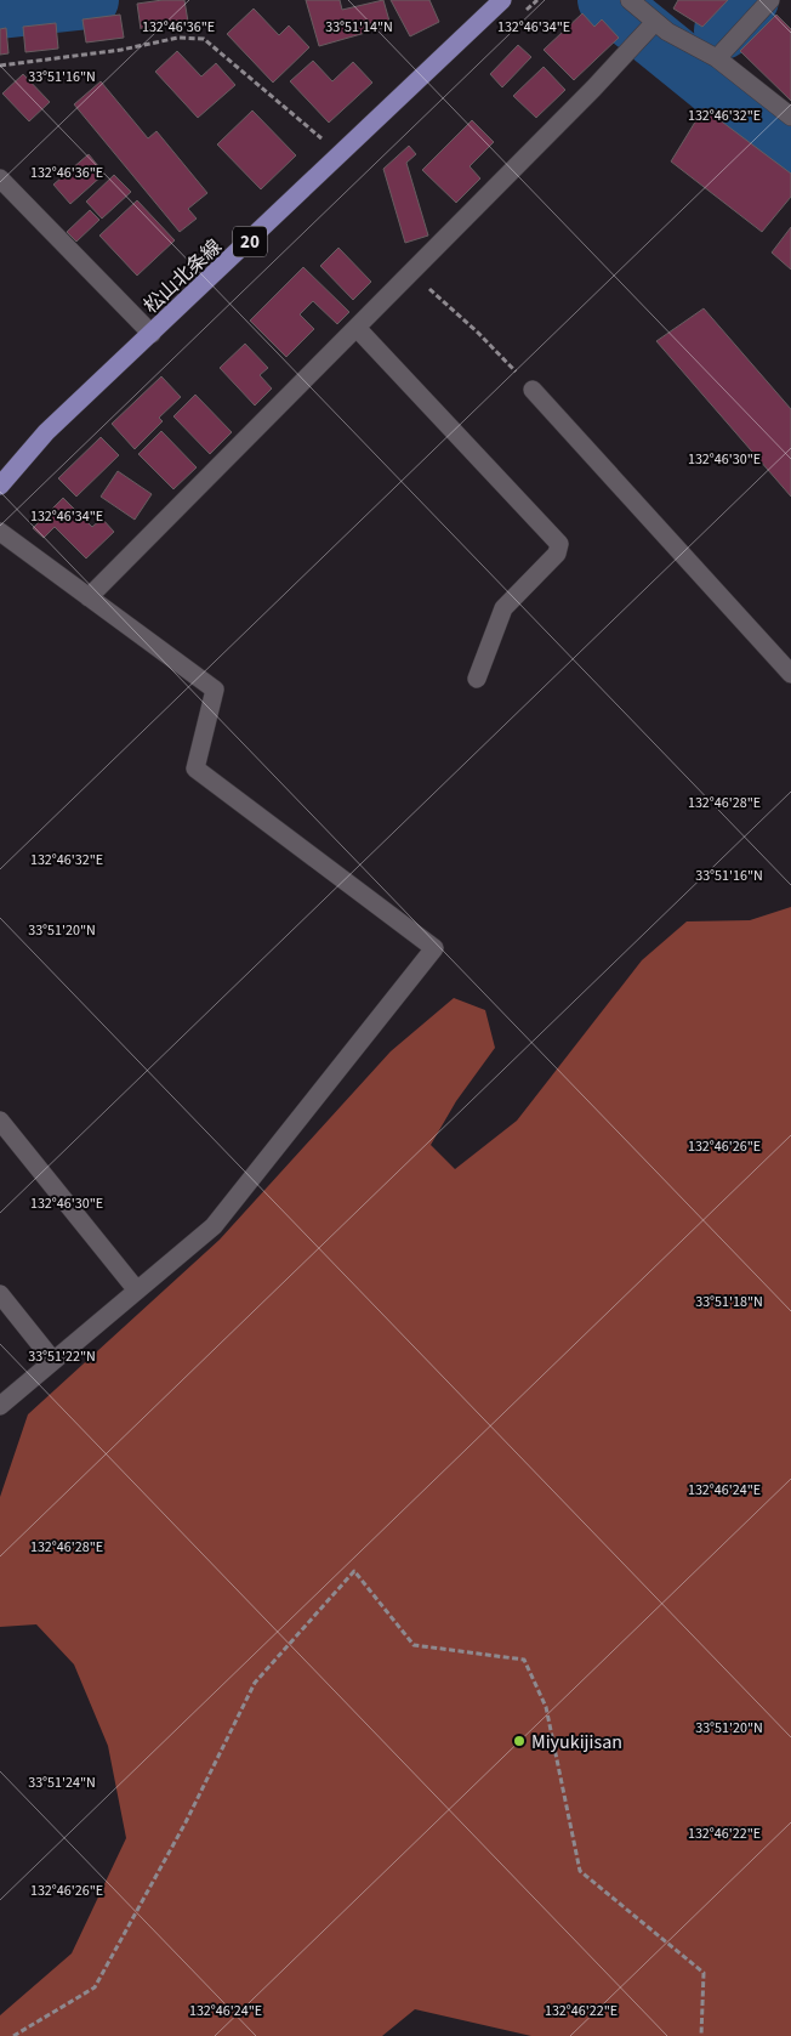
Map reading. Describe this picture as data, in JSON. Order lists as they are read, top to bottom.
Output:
{
  "streets": {
    "main road": ["20", "松山北条線"]
  },
  "places": ["Miyukijisan"],
  "coordinates": [
    "132°46'36\"E",
    "132°46'34\"E",
    "33°51'14\"N",
    "33°51'16\"N",
    "132°46'32\"E",
    "132°46'30\"E",
    "132°46'28\"E",
    "33°51'20\"N",
    "132°46'26\"E",
    "33°51'18\"N",
    "33°51'22\"N",
    "132°46'24\"E",
    "33°51'24\"N",
    "132°46'22\"E"
  ]
}
